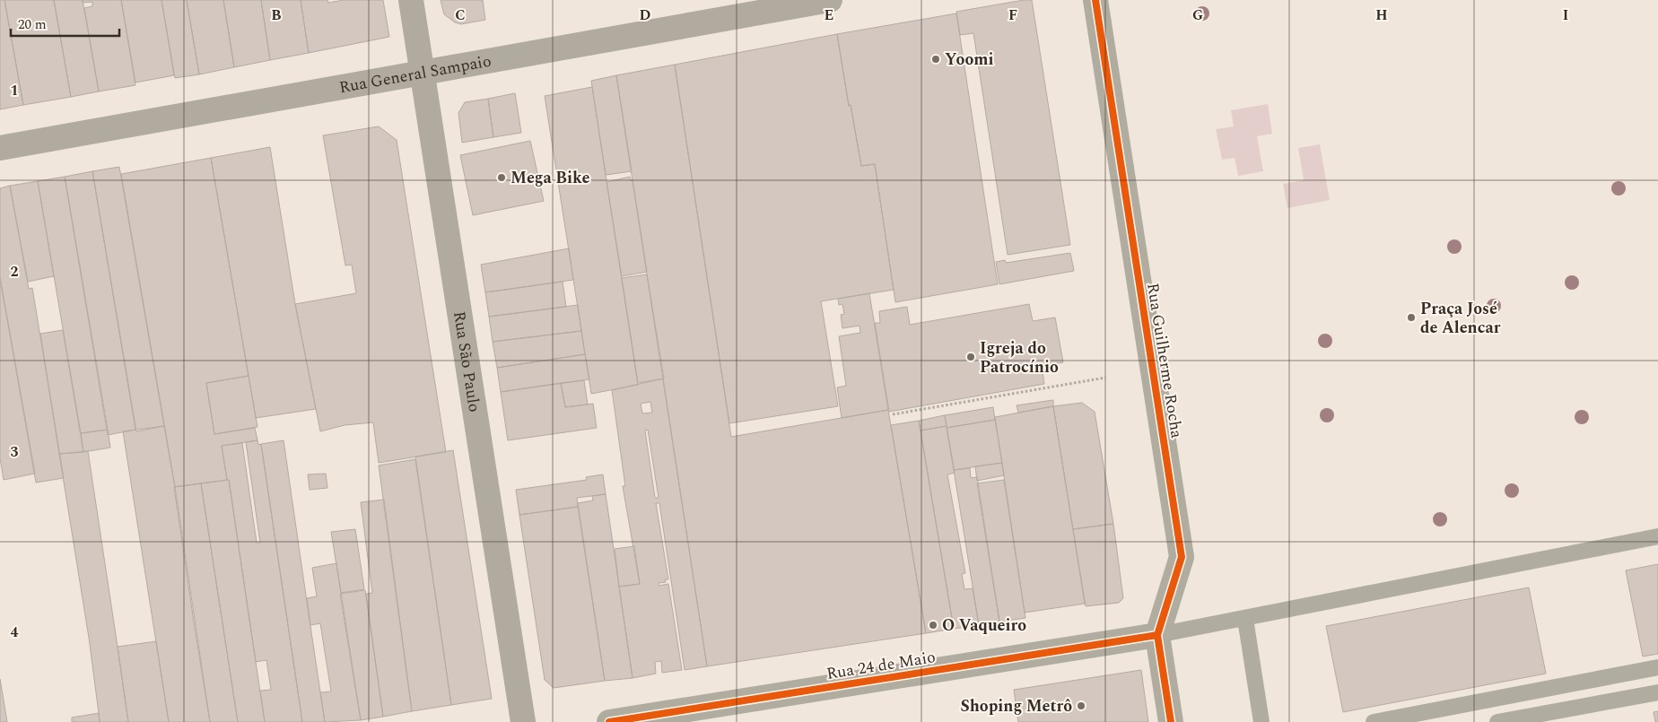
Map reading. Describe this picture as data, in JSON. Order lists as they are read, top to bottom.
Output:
{
  "streets": {
    "main road": ["Rua General Sampaio", "Rua São Paulo"],
    "street": ["Rua Guilherme Rocha", "Rua 24 de Maio"]
  },
  "crossings": [
    ["Rua General Sampaio", "Rua São Paulo"],
    ["Rua Guilherme Rocha", "Rua 24 de Maio"]
  ],
  "places": [
    "Yoomi",
    "Mega Bike",
    "Praça José de Alencar",
    "Igreja do Patrocínio",
    "O Vaqueiro",
    "Shoping Metrô"
  ],
  "scale_bar": "20 m",
  "grid": {
    "columns": [
      "B",
      "C",
      "D",
      "E",
      "F",
      "G",
      "H",
      "I"
    ],
    "rows": [
      "1",
      "2",
      "3",
      "4"
    ]
  }
}
